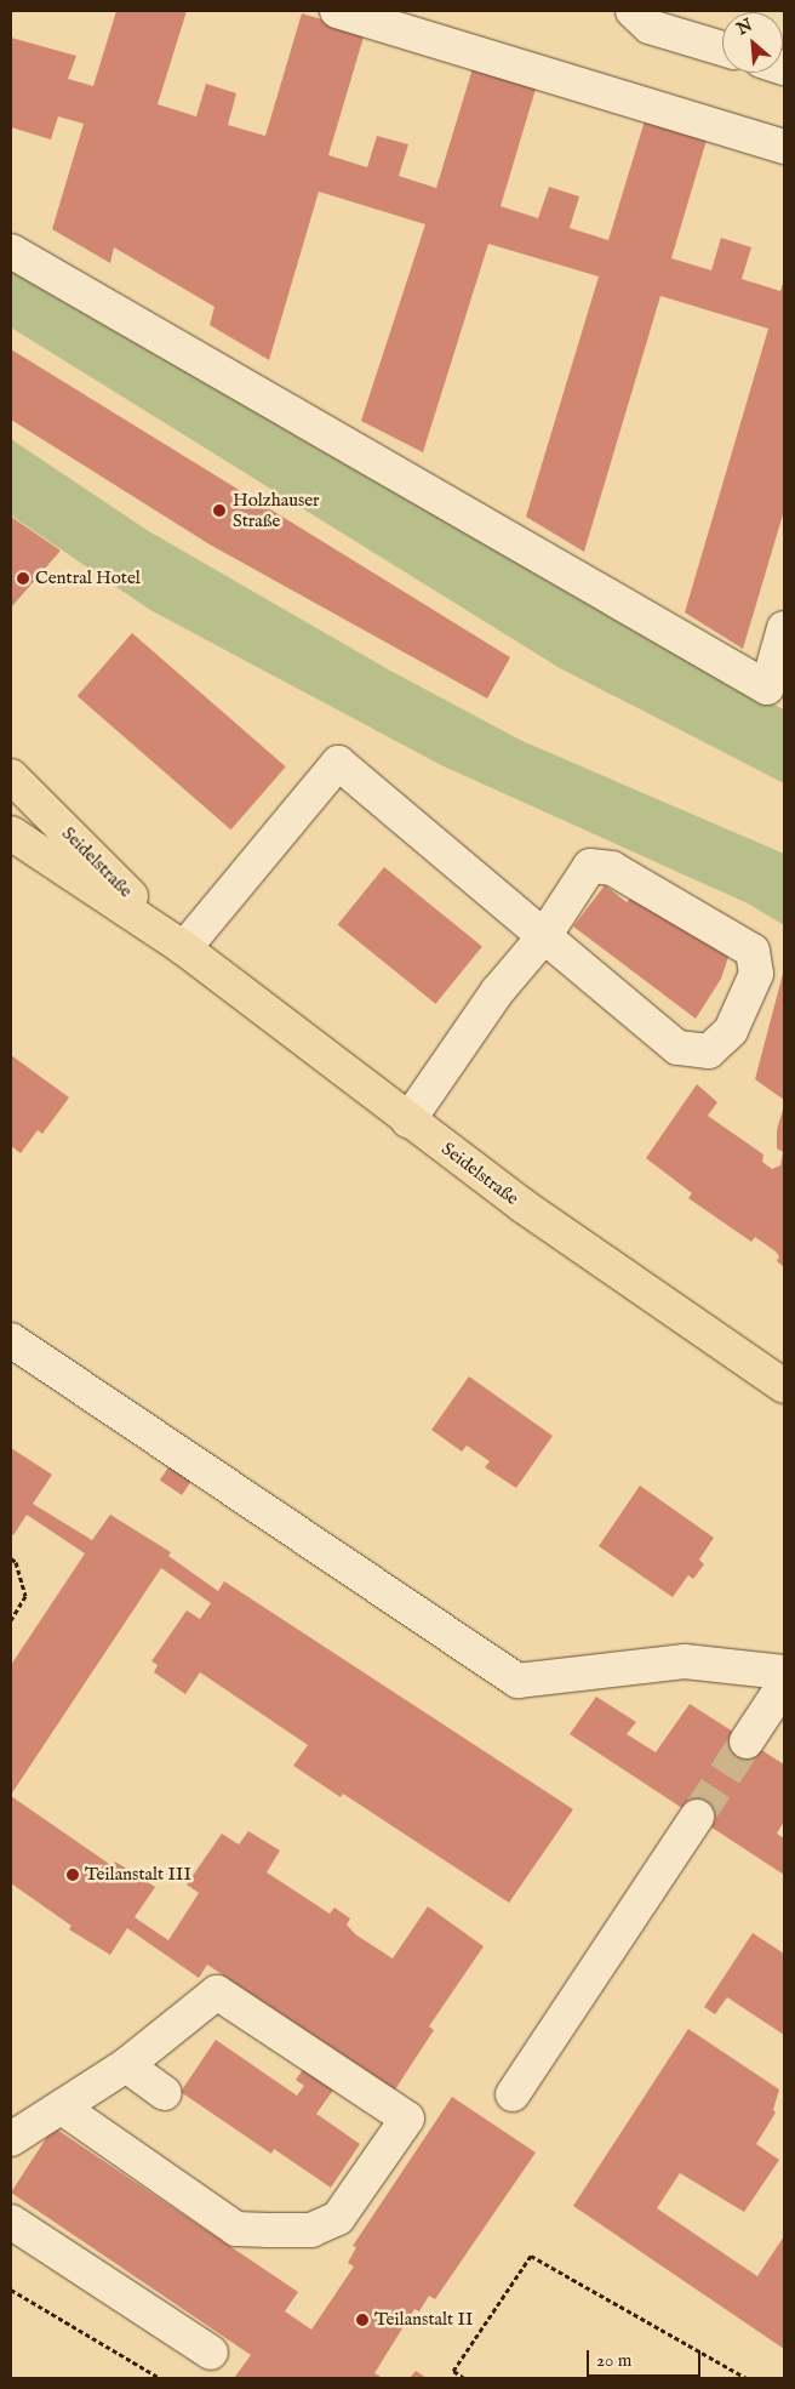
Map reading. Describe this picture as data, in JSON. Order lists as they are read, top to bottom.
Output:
{
  "streets": {
    "main road": ["Seidelstraße"]
  },
  "places": [
    "Holzhauser Straße",
    "Central Hotel",
    "Teilanstalt III",
    "Teilanstalt II"
  ],
  "scale_bar": "20 m",
  "north": "top left"
}
